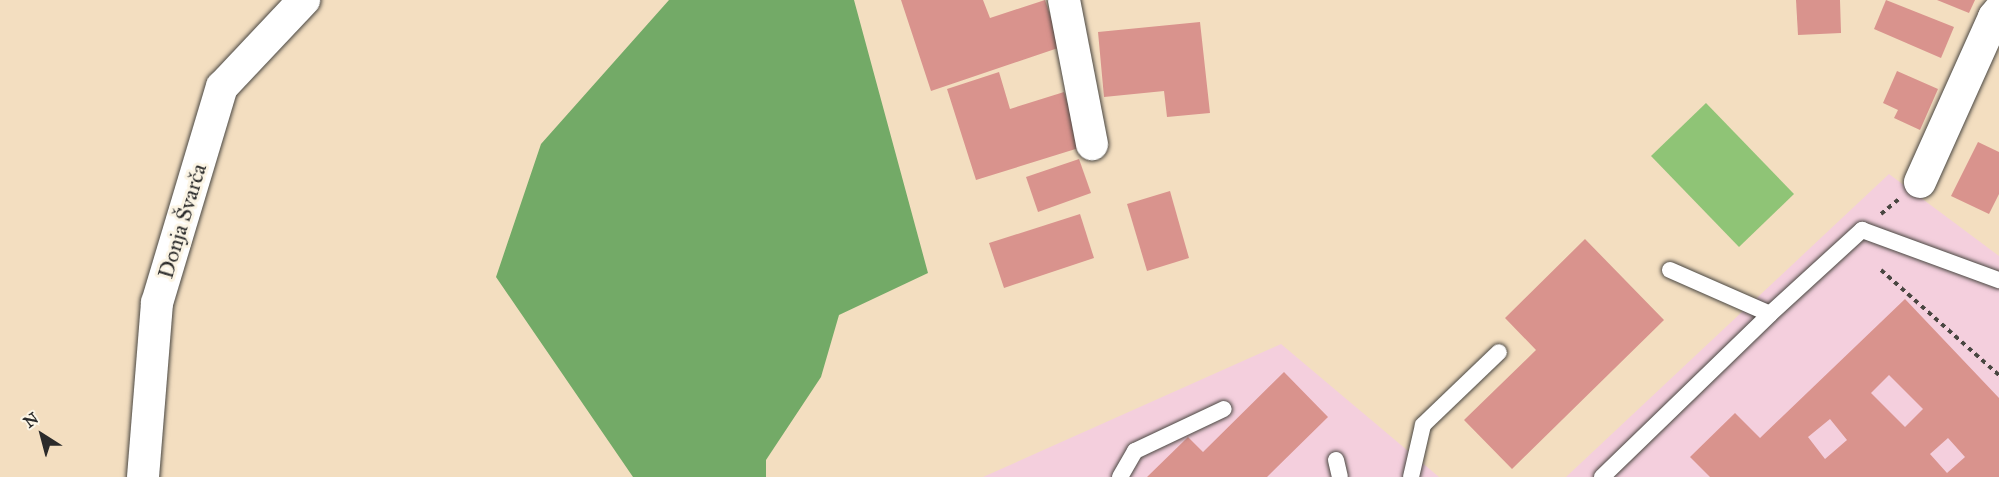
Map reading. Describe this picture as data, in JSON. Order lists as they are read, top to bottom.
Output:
{
  "streets": {
    "street": ["Donja Švarča"]
  },
  "north": "top left"
}
